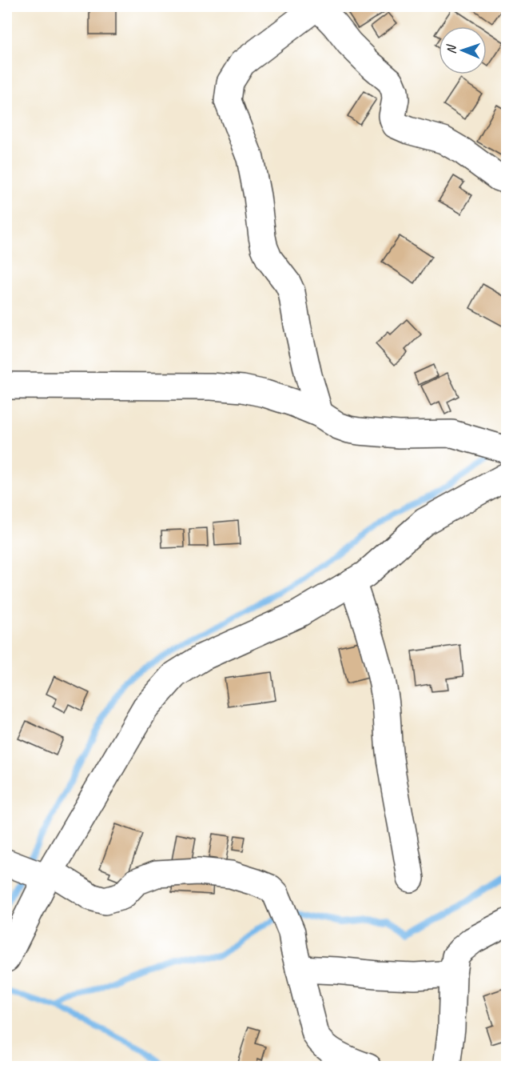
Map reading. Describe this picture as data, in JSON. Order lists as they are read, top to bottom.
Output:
{
  "north": "left"
}
